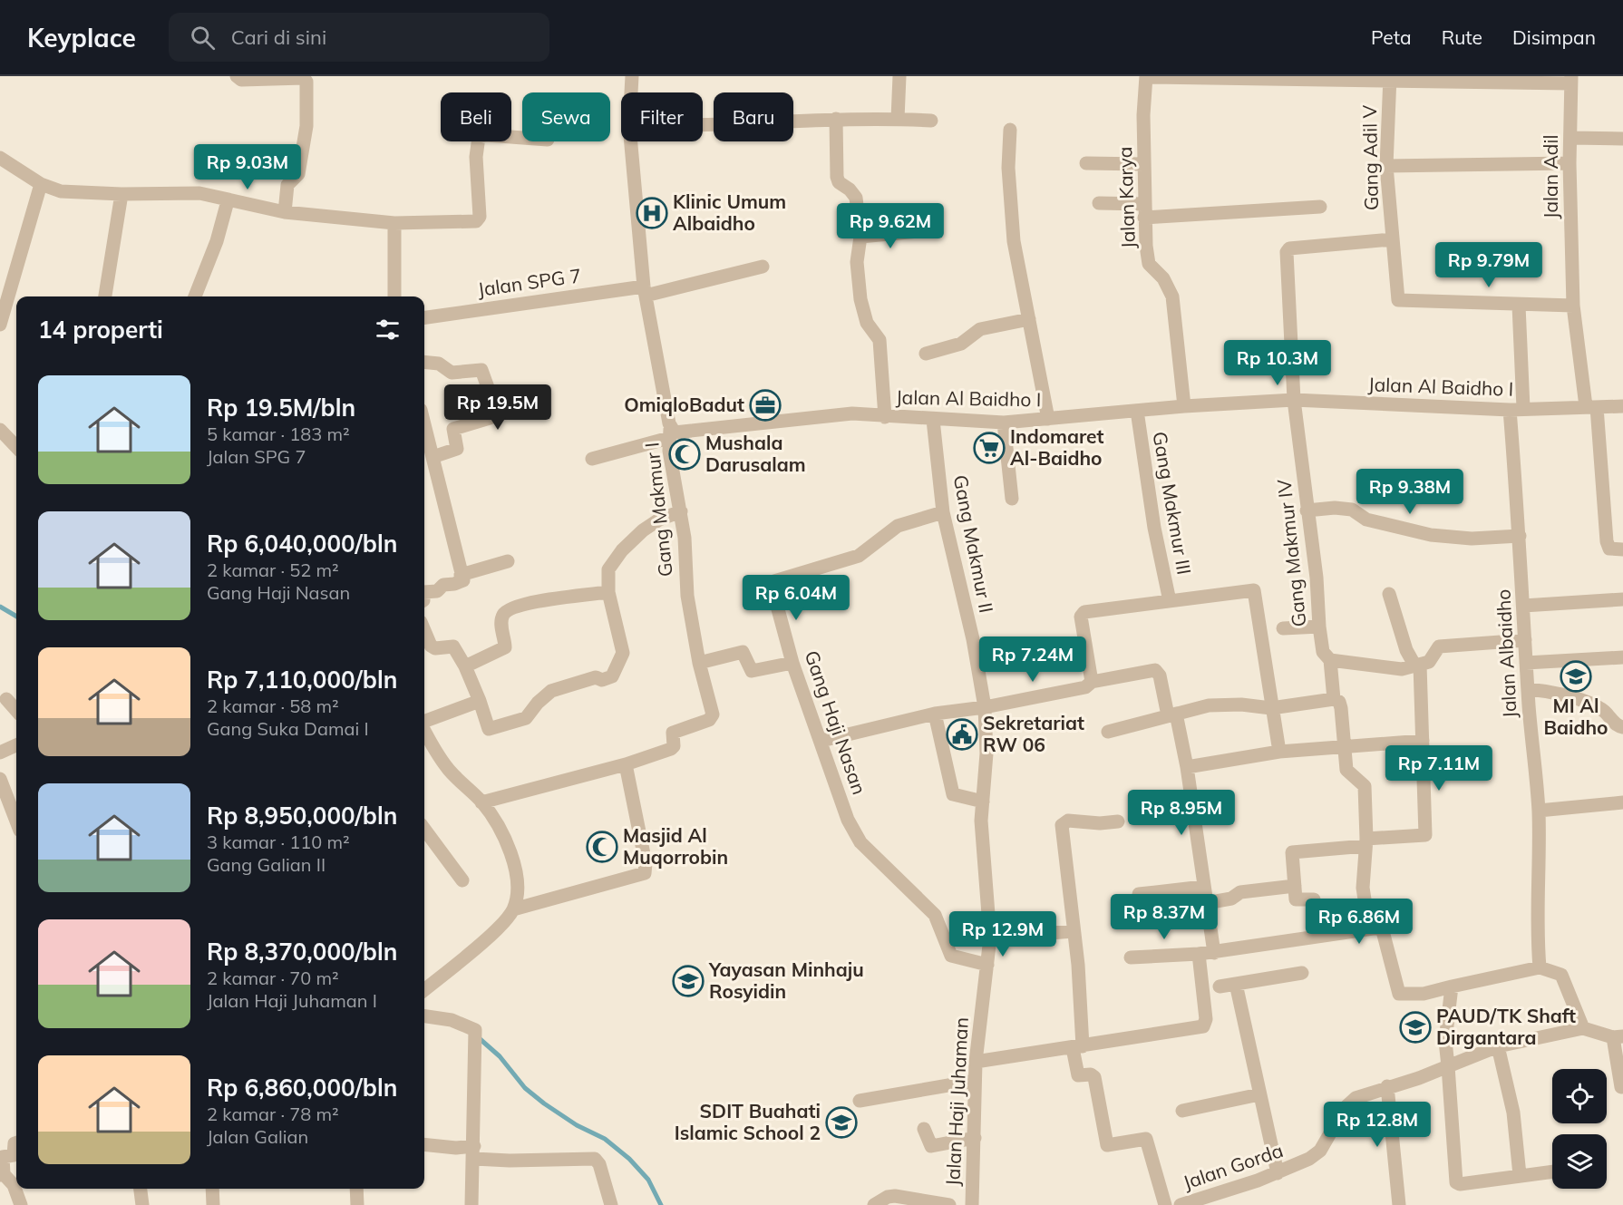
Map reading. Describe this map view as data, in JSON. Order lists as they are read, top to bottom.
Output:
{
  "streets": {
    "street": [
      "Gang Adil V",
      "Jalan Adil",
      "Jalan Karya",
      "Jalan SPG 7",
      "Jalan Al Baidho I",
      "Gang Makmur III",
      "Gang Makmur I",
      "Gang Makmur II",
      "Gang Makmur IV",
      "Jalan Albaidho",
      "Gang Haji Nasan",
      "Jalan Haji Juhaman",
      "Jalan Gorda"
    ]
  },
  "crossings": [
    ["Gang Adil V", "Jalan Adil"],
    ["Jalan Adil", "Jalan Al Baidho I"],
    ["Jalan Karya", "Jalan Al Baidho I"],
    ["Jalan Al Baidho I", "Gang Makmur III"],
    ["Jalan Al Baidho I", "Gang Makmur I"],
    ["Jalan Al Baidho I", "Gang Makmur II"],
    ["Jalan Al Baidho I", "Gang Makmur IV"],
    ["Jalan Al Baidho I", "Jalan Albaidho"],
    ["Gang Makmur II", "Gang Haji Nasan"],
    ["Gang Makmur II", "Jalan Haji Juhaman"],
    ["Gang Haji Nasan", "Jalan Haji Juhaman"]
  ],
  "places": {
    "hospital": ["Klinic Umum Albaidho"],
    "office": ["OmiqloBadut"],
    "supermarket": ["Indomaret Al-Baidho"],
    "mosque": ["Mushala Darusalam", "Masjid Al Muqorrobin"],
    "school or university": [
      "MI Al Baidho",
      "Yayasan Minhaju Rosyidin",
      "PAUD/TK Shaft Dirgantara",
      "SDIT Buahati Islamic School 2"
    ],
    "public building": ["Sekretariat RW 06"]
  },
  "page": {
    "header": "Keyplace",
    "search": "Cari di sini",
    "nav": ["Peta", "Rute", "Disimpan"],
    "chip": [
      "Beli",
      "Sewa",
      "Filter",
      "Baru"
    ],
    "price": [
      "Rp 9.03M",
      "Rp 9.62M",
      "Rp 9.79M",
      "Rp 10.3M",
      "Rp 19.5M",
      "Rp 9.38M",
      "Rp 6.04M",
      "Rp 7.24M",
      "Rp 7.11M",
      "Rp 8.95M",
      "Rp 8.37M",
      "Rp 6.86M",
      "Rp 12.9M",
      "Rp 12.8M"
    ],
    "heading": "14 properti",
    "list": [
      {
        "name": "Rp 19.5M/bln",
        "note": "5 kamar · 183 m² · Jalan SPG 7"
      },
      {
        "name": "Rp 6,040,000/bln",
        "note": "2 kamar · 52 m² · Gang Haji Nasan"
      },
      {
        "name": "Rp 7,110,000/bln",
        "note": "2 kamar · 58 m² · Gang Suka Damai I"
      },
      {
        "name": "Rp 8,950,000/bln",
        "note": "3 kamar · 110 m² · Gang Galian II"
      },
      {
        "name": "Rp 8,370,000/bln",
        "note": "2 kamar · 70 m² · Jalan Haji Juhaman I"
      },
      {
        "name": "Rp 6,860,000/bln",
        "note": "2 kamar · 78 m² · Jalan Galian"
      }
    ]
  }
}
